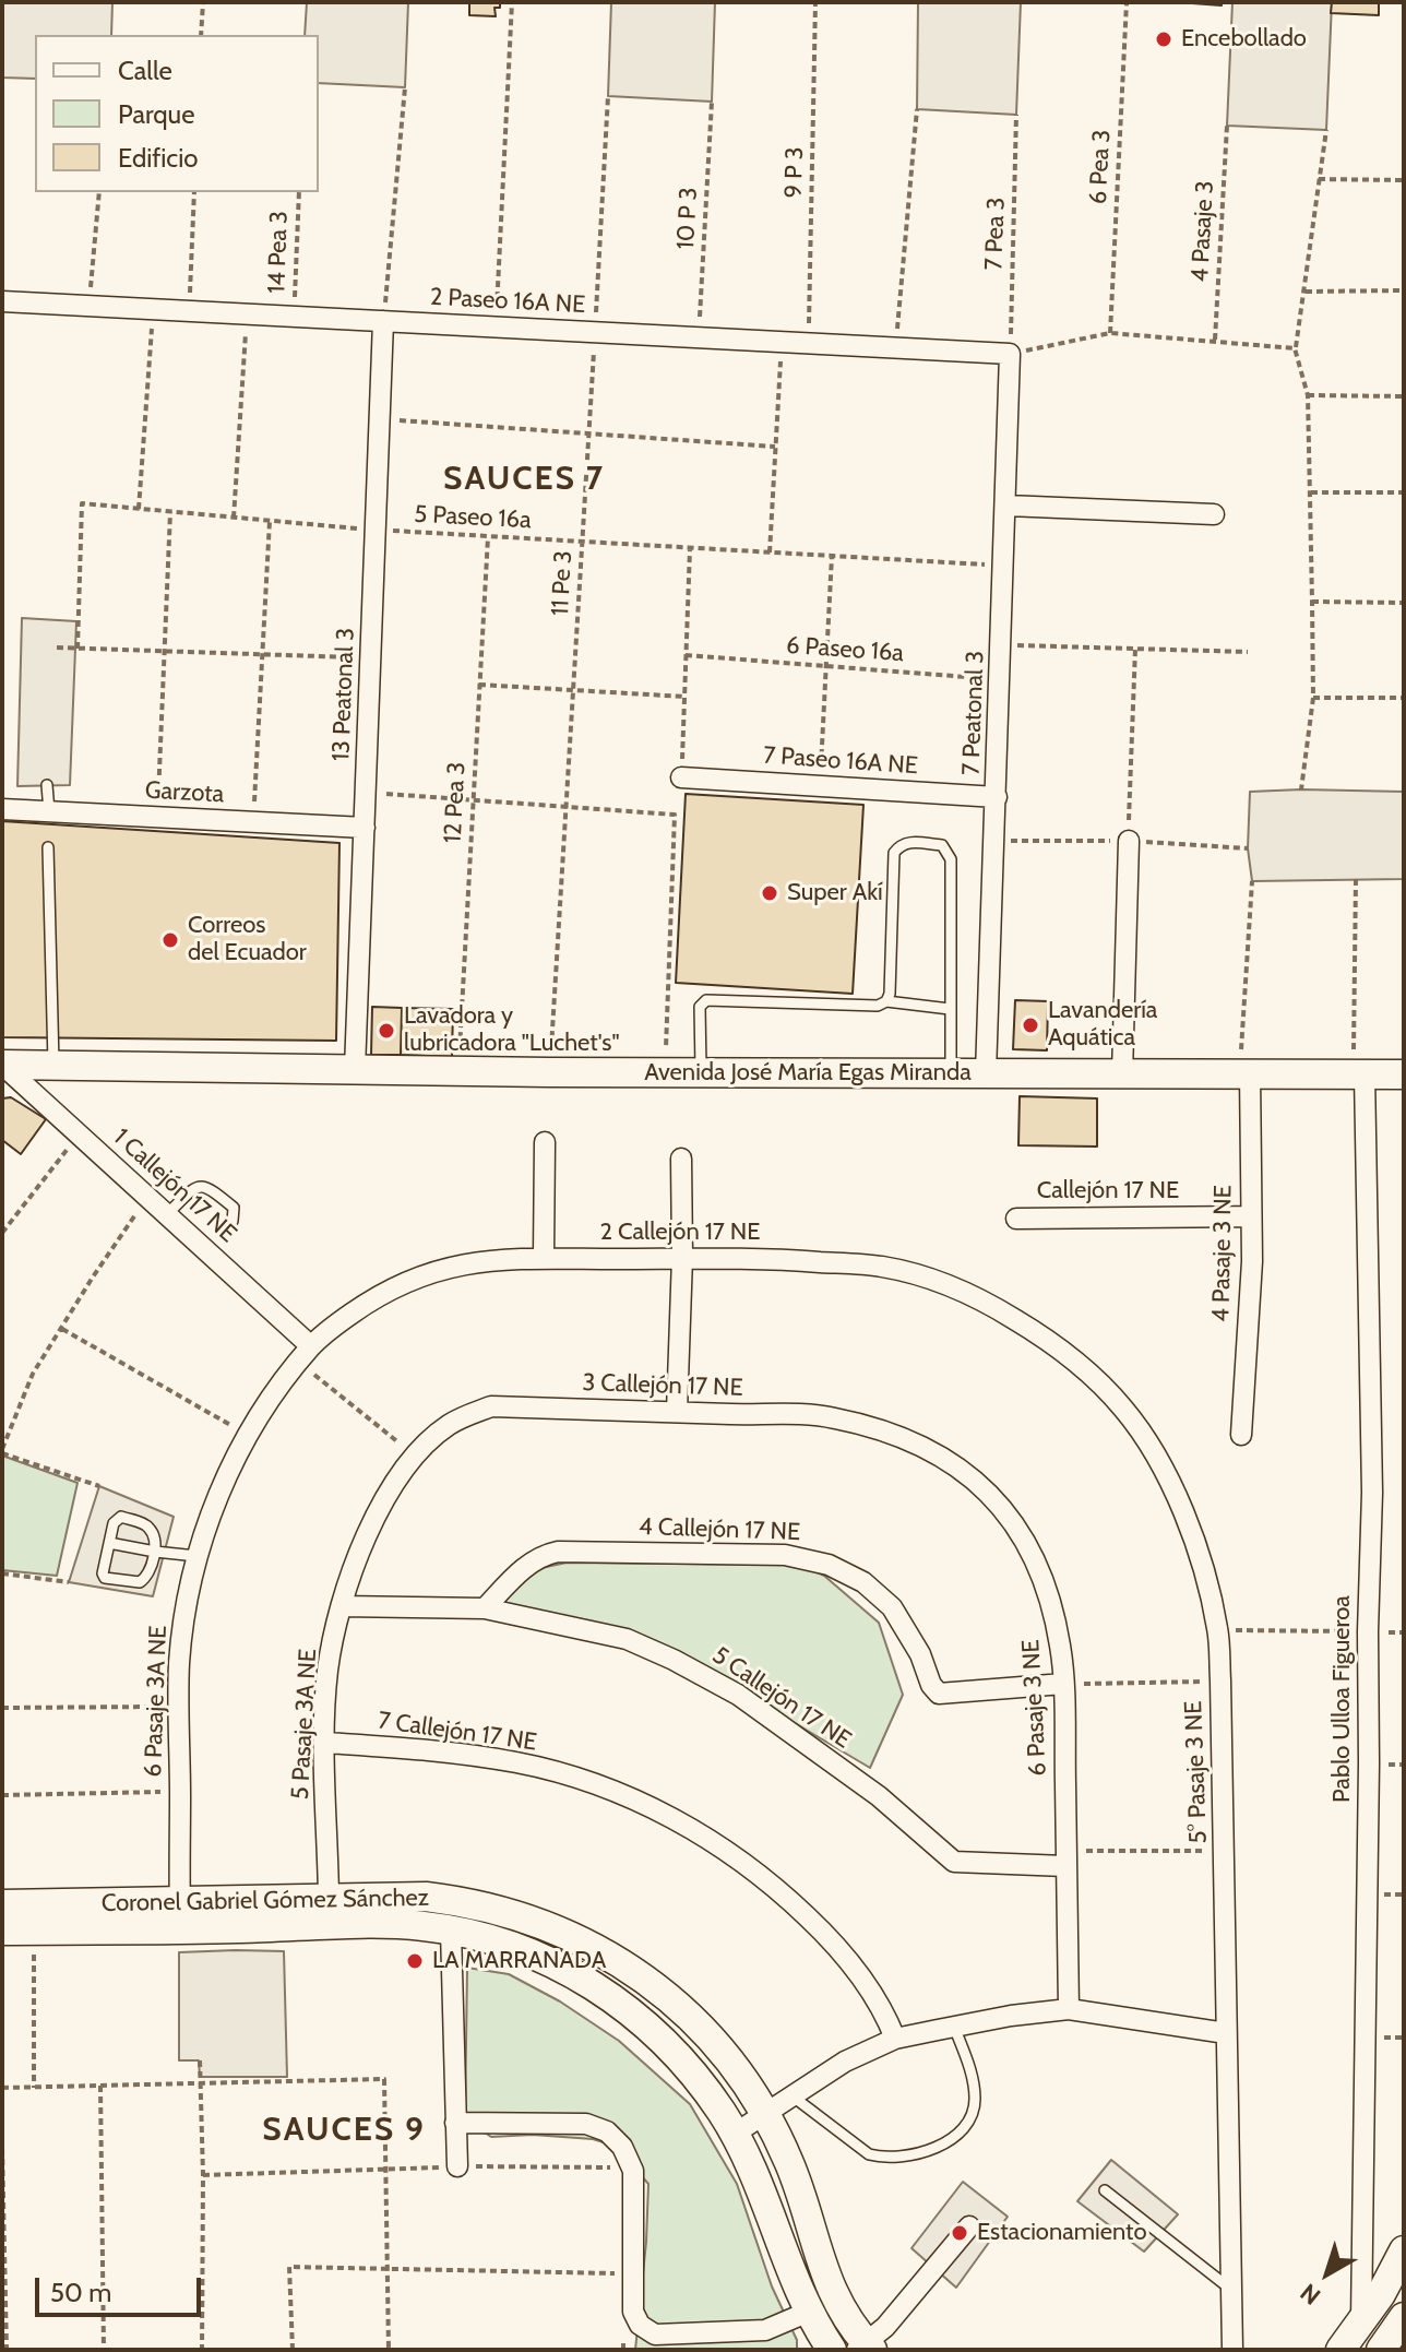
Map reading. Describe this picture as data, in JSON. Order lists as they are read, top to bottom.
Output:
{
  "streets": {
    "street": [
      "2 Paseo 16A NE",
      "13 Peatonal 3",
      "7 Peatonal 3",
      "7 Paseo 16A NE",
      "Garzota",
      "Avenida José María Egas Miranda",
      "1 Callejón 17 NE",
      "Callejón 17 NE",
      "2 Callejón 17 NE",
      "4 Pasaje 3 NE",
      "3 Callejón 17 NE",
      "4 Callejón 17 NE",
      "5 Callejón 17 NE",
      "Pablo Ulloa Figueroa",
      "6 Pasaje 3A NE",
      "6 Pasaje 3 NE",
      "5 Pasaje 3A NE",
      "7 Callejón 17 NE",
      "5° Pasaje 3 NE",
      "Coronel Gabriel Gómez Sánchez"
    ],
    "path": [
      "6 Pea 3",
      "9 P 3",
      "10 P 3",
      "4 Pasaje 3",
      "7 Pea 3",
      "14 Pea 3",
      "5 Paseo 16a",
      "11 Pe 3",
      "6 Paseo 16a",
      "12 Pea 3"
    ]
  },
  "crossings": [
    ["9 P 3", "2 Paseo 16A NE"],
    ["10 P 3", "2 Paseo 16A NE"],
    ["7 Pea 3", "2 Paseo 16A NE"],
    ["7 Pea 3", "7 Peatonal 3"],
    ["14 Pea 3", "2 Paseo 16A NE"],
    ["2 Paseo 16A NE", "11 Pe 3"],
    ["2 Paseo 16A NE", "13 Peatonal 3"],
    ["2 Paseo 16A NE", "7 Peatonal 3"],
    ["5 Paseo 16a", "11 Pe 3"],
    ["5 Paseo 16a", "13 Peatonal 3"],
    ["5 Paseo 16a", "7 Peatonal 3"],
    ["5 Paseo 16a", "12 Pea 3"],
    ["11 Pe 3", "Avenida José María Egas Miranda"],
    ["6 Paseo 16a", "7 Peatonal 3"],
    ["13 Peatonal 3", "Garzota"],
    ["13 Peatonal 3", "Avenida José María Egas Miranda"],
    ["7 Peatonal 3", "7 Paseo 16A NE"],
    ["7 Peatonal 3", "Avenida José María Egas Miranda"],
    ["12 Pea 3", "Avenida José María Egas Miranda"],
    ["Avenida José María Egas Miranda", "1 Callejón 17 NE"],
    ["Avenida José María Egas Miranda", "4 Pasaje 3 NE"],
    ["Avenida José María Egas Miranda", "Pablo Ulloa Figueroa"],
    ["1 Callejón 17 NE", "6 Pasaje 3A NE"],
    ["Callejón 17 NE", "4 Pasaje 3 NE"],
    ["2 Callejón 17 NE", "6 Pasaje 3A NE"],
    ["2 Callejón 17 NE", "5° Pasaje 3 NE"],
    ["3 Callejón 17 NE", "6 Pasaje 3 NE"],
    ["3 Callejón 17 NE", "5 Pasaje 3A NE"],
    ["4 Callejón 17 NE", "5 Callejón 17 NE"],
    ["4 Callejón 17 NE", "6 Pasaje 3 NE"],
    ["5 Callejón 17 NE", "6 Pasaje 3 NE"],
    ["5 Callejón 17 NE", "5 Pasaje 3A NE"],
    ["6 Pasaje 3A NE", "Coronel Gabriel Gómez Sánchez"],
    ["5 Pasaje 3A NE", "7 Callejón 17 NE"],
    ["5 Pasaje 3A NE", "Coronel Gabriel Gómez Sánchez"]
  ],
  "districts": ["SAUCES 7", "SAUCES 9"],
  "places": [
    "Encebollado",
    "Super Akí",
    "Correos del Ecuador",
    "Lavandería Aquática",
    "Lavadora y lubricadora \"Luchet's\"",
    "LA MARRANADA",
    "Estacionamiento"
  ],
  "legend": ["Calle", "Parque", "Edificio"],
  "scale_bar": "50 m",
  "north": "bottom left"
}
